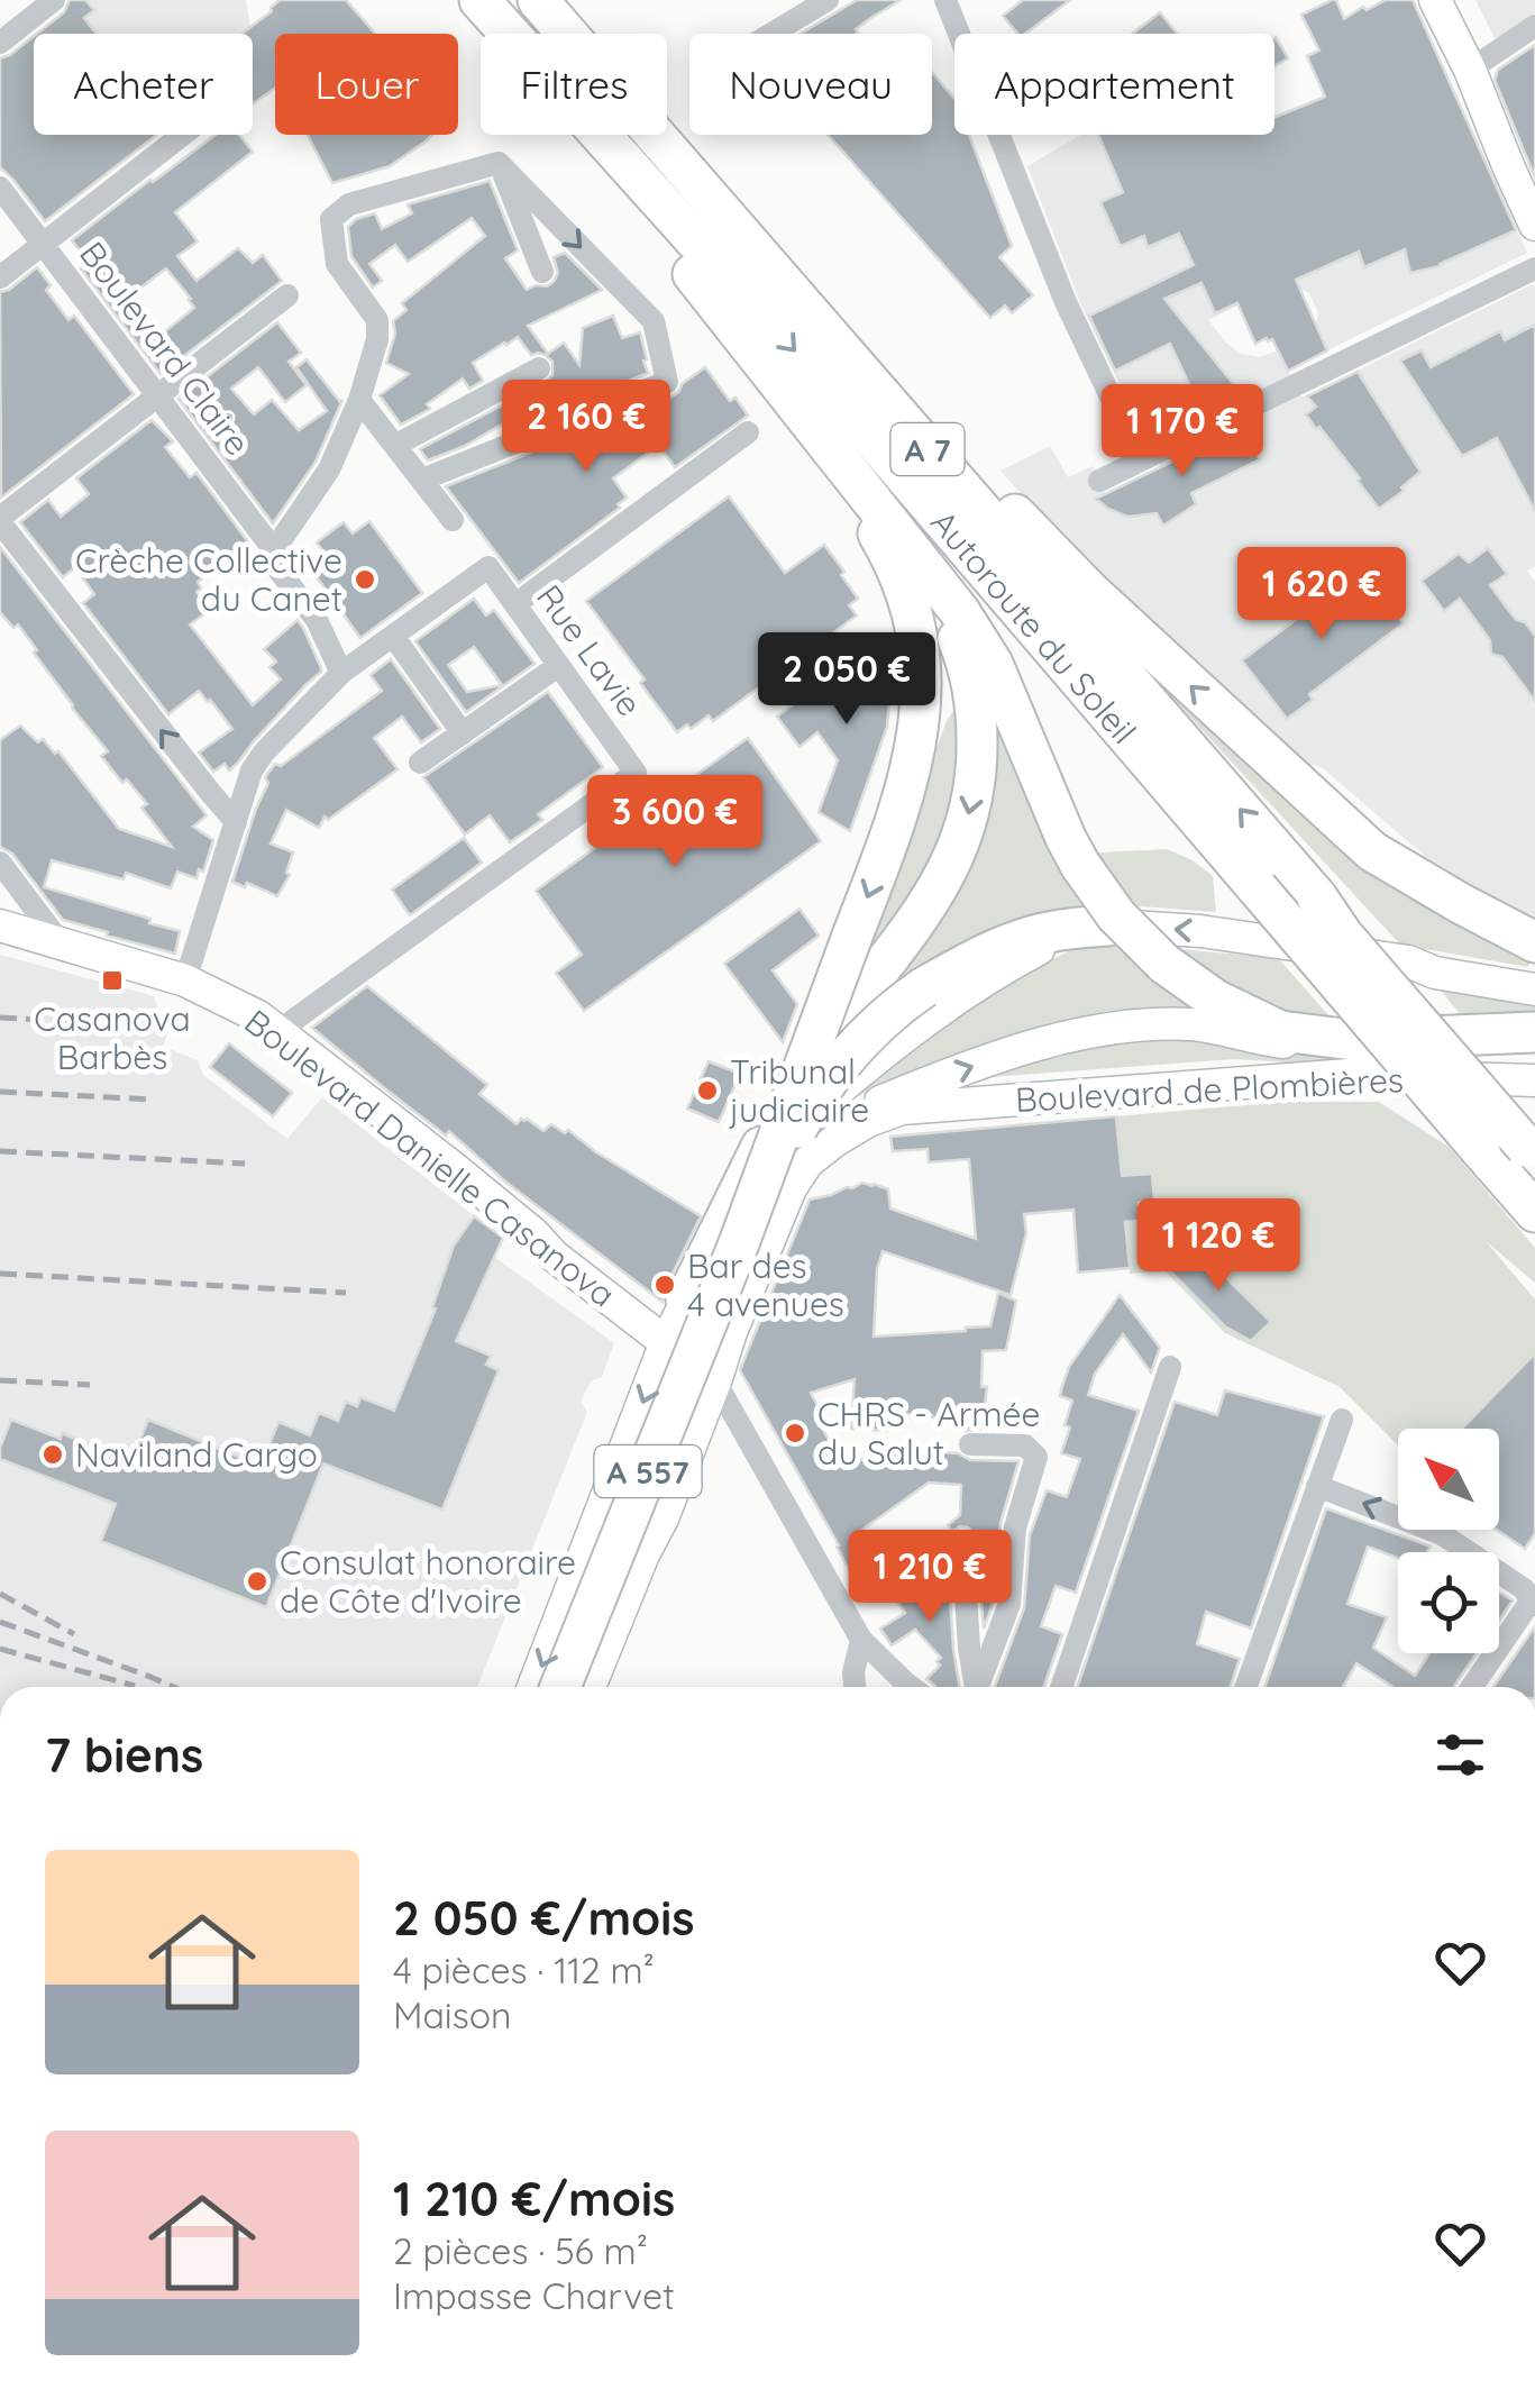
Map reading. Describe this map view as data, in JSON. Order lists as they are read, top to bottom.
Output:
{
  "streets": {
    "highway": ["A 7", "Autoroute du Soleil", "A 557"],
    "street": [
      "Boulevard Claire",
      "Rue Lavie",
      "Boulevard de Plombières",
      "Boulevard Danielle Casanova"
    ]
  },
  "crossings": [
    ["Rue Lavie", "Boulevard Danielle Casanova"]
  ],
  "places": {
    "other": [
      "Crèche Collective du Canet",
      "Tribunal judiciaire",
      "Bar des 4 avenues",
      "CHRS - Armée du Salut",
      "Naviland Cargo",
      "Consulat honoraire de Côte d'Ivoire"
    ],
    "transit": ["Casanova Barbès"]
  },
  "north": "top left",
  "page": {
    "chip": [
      "Acheter",
      "Louer",
      "Filtres",
      "Nouveau",
      "Appartement"
    ],
    "price": [
      "2 160 €",
      "1 170 €",
      "1 620 €",
      "2 050 €",
      "3 600 €",
      "1 120 €",
      "1 210 €"
    ],
    "heading": "7 biens",
    "list": [
      {
        "name": "2 050 €/mois",
        "note": "4 pièces · 112 m² · Maison"
      },
      {
        "name": "1 210 €/mois",
        "note": "2 pièces · 56 m² · Impasse Charvet"
      }
    ]
  }
}
